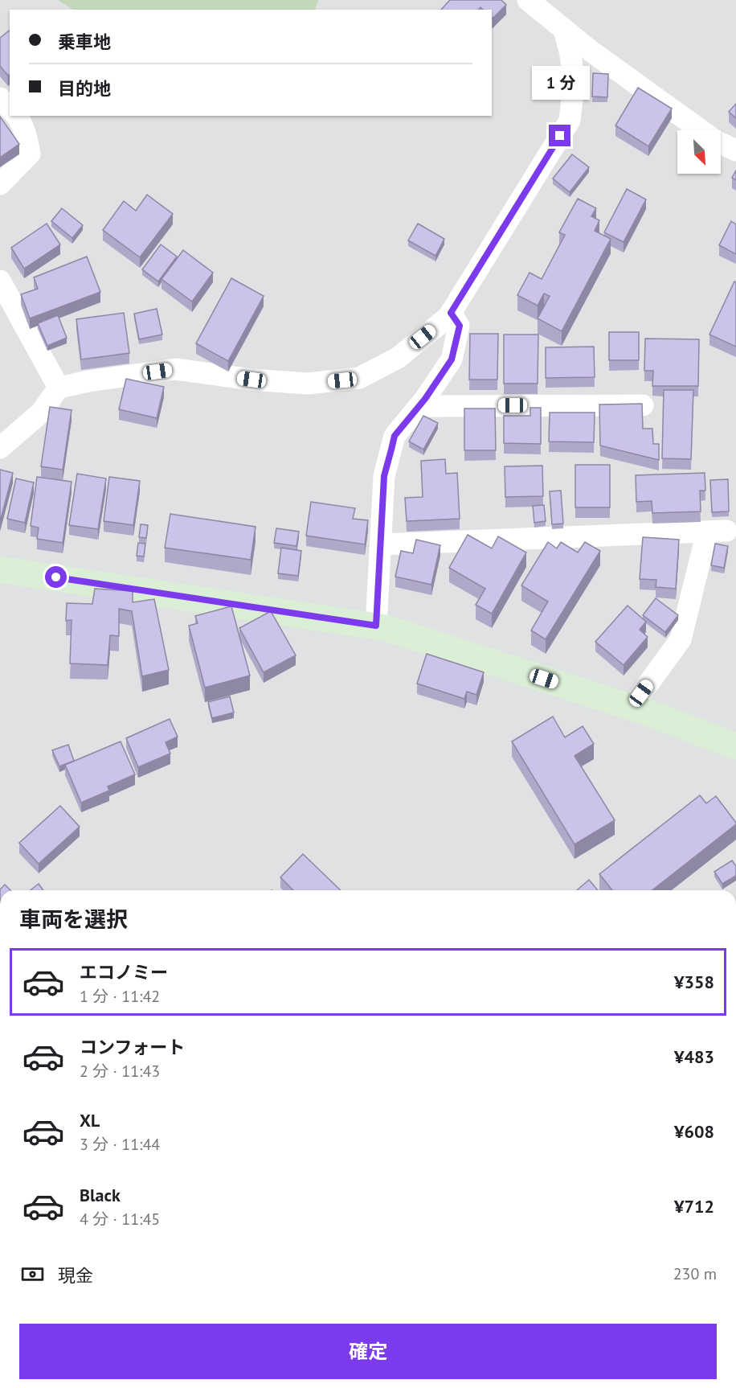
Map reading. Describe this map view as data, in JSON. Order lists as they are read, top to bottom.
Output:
{
  "north": "bottom right",
  "page": {
    "banner": ["乗車地", "目的地"],
    "bubble": "1 分",
    "heading": "車両を選択",
    "list": [
      {
        "name": "エコノミー",
        "note": "1 分 · 11:42",
        "value": "¥358"
      },
      {
        "name": "コンフォート",
        "note": "2 分 · 11:43",
        "value": "¥483"
      },
      {
        "name": "XL",
        "note": "3 分 · 11:44",
        "value": "¥608"
      },
      {
        "name": "Black",
        "note": "4 分 · 11:45",
        "value": "¥712"
      }
    ],
    "pay": ["現金", "230 m"],
    "buttons": "確定"
  }
}
